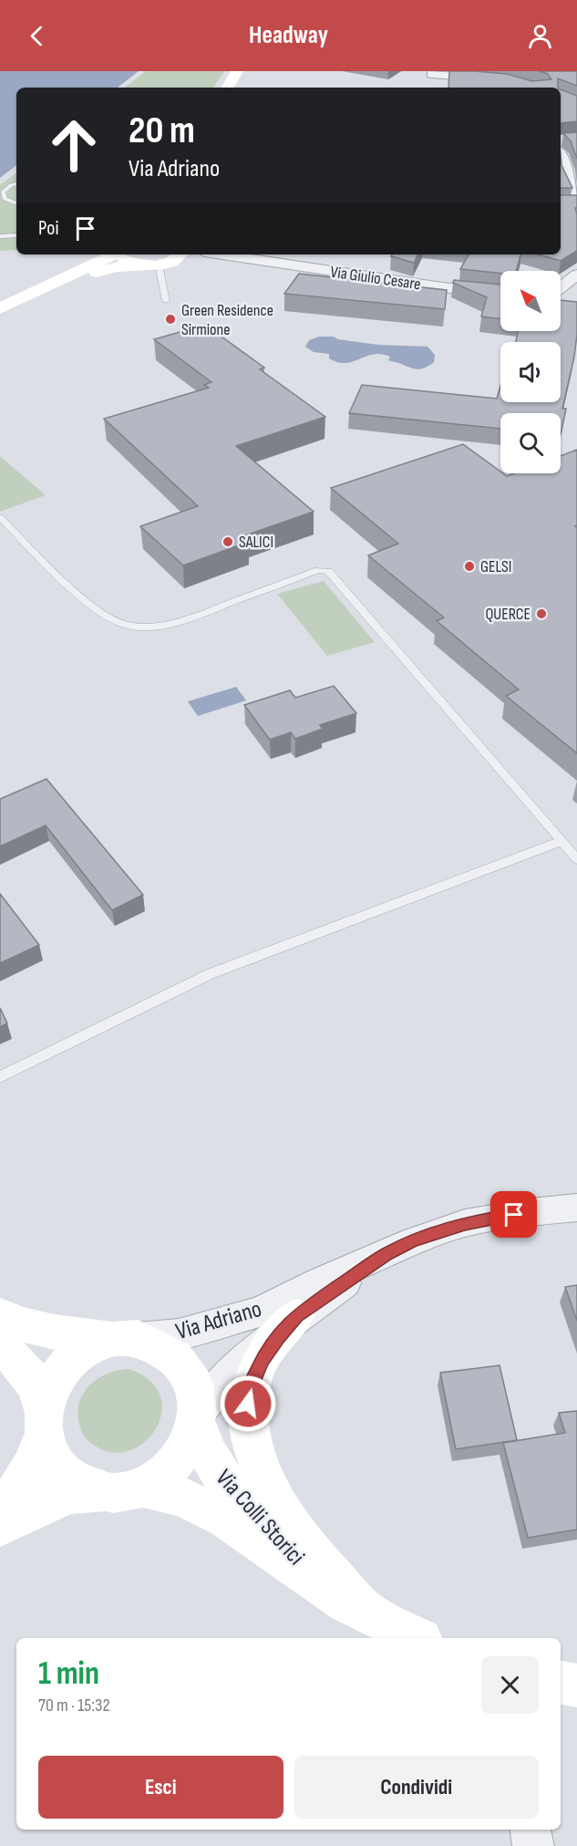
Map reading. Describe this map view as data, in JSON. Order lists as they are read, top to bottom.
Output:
{
  "streets": {
    "street": ["Via Giulio Cesare", "Via Adriano", "Via Colli Storici"]
  },
  "crossings": [
    ["Via Adriano", "Via Colli Storici"]
  ],
  "places": [
    "Green Residence Sirmione",
    "SALICI",
    "GELSI",
    "QUERCE"
  ],
  "north": "top left",
  "page": {
    "header": "Headway",
    "turn": ["20 m", "Via Adriano"],
    "then": "Poi",
    "heading": ["1 min", "70 m · 15:32"],
    "buttons": ["Esci", "Condividi"]
  }
}
